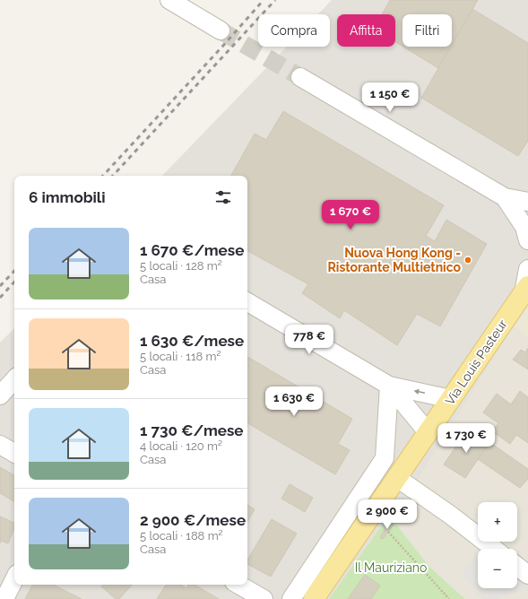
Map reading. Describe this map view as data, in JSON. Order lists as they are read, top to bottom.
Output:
{
  "streets": {
    "main road": ["Via Louis Pasteur"]
  },
  "parks": ["Il Mauriziano"],
  "places": ["Nuova Hong Kong - Ristorante Multietnico"],
  "page": {
    "chip": ["Compra", "Affitta", "Filtri"],
    "price": [
      "1 150 €",
      "1 670 €",
      "778 €",
      "1 630 €",
      "1 730 €",
      "2 900 €"
    ],
    "heading": "6 immobili",
    "list": [
      {
        "name": "1 670 €/mese",
        "note": "5 locali · 128 m² · Casa"
      },
      {
        "name": "1 630 €/mese",
        "note": "5 locali · 118 m² · Casa"
      },
      {
        "name": "1 730 €/mese",
        "note": "4 locali · 120 m² · Casa"
      },
      {
        "name": "2 900 €/mese",
        "note": "5 locali · 188 m² · Casa"
      }
    ],
    "map_buttons": ["+", "−"]
  }
}
